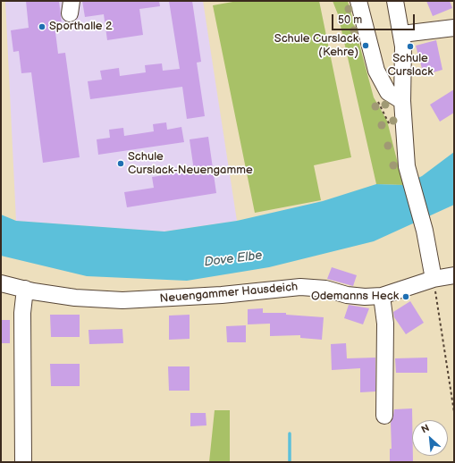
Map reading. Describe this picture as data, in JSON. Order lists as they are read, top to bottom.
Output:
{
  "streets": {
    "street": ["Neuengammer Hausdeich"]
  },
  "water": ["Dove Elbe"],
  "places": [
    "Sporthalle 2",
    "Schule Curslack (Kehre)",
    "Schule Curslack",
    "Schule Curslack-Neuengamme",
    "Odemanns Heck"
  ],
  "scale_bar": "50 m",
  "north": "top left"
}
